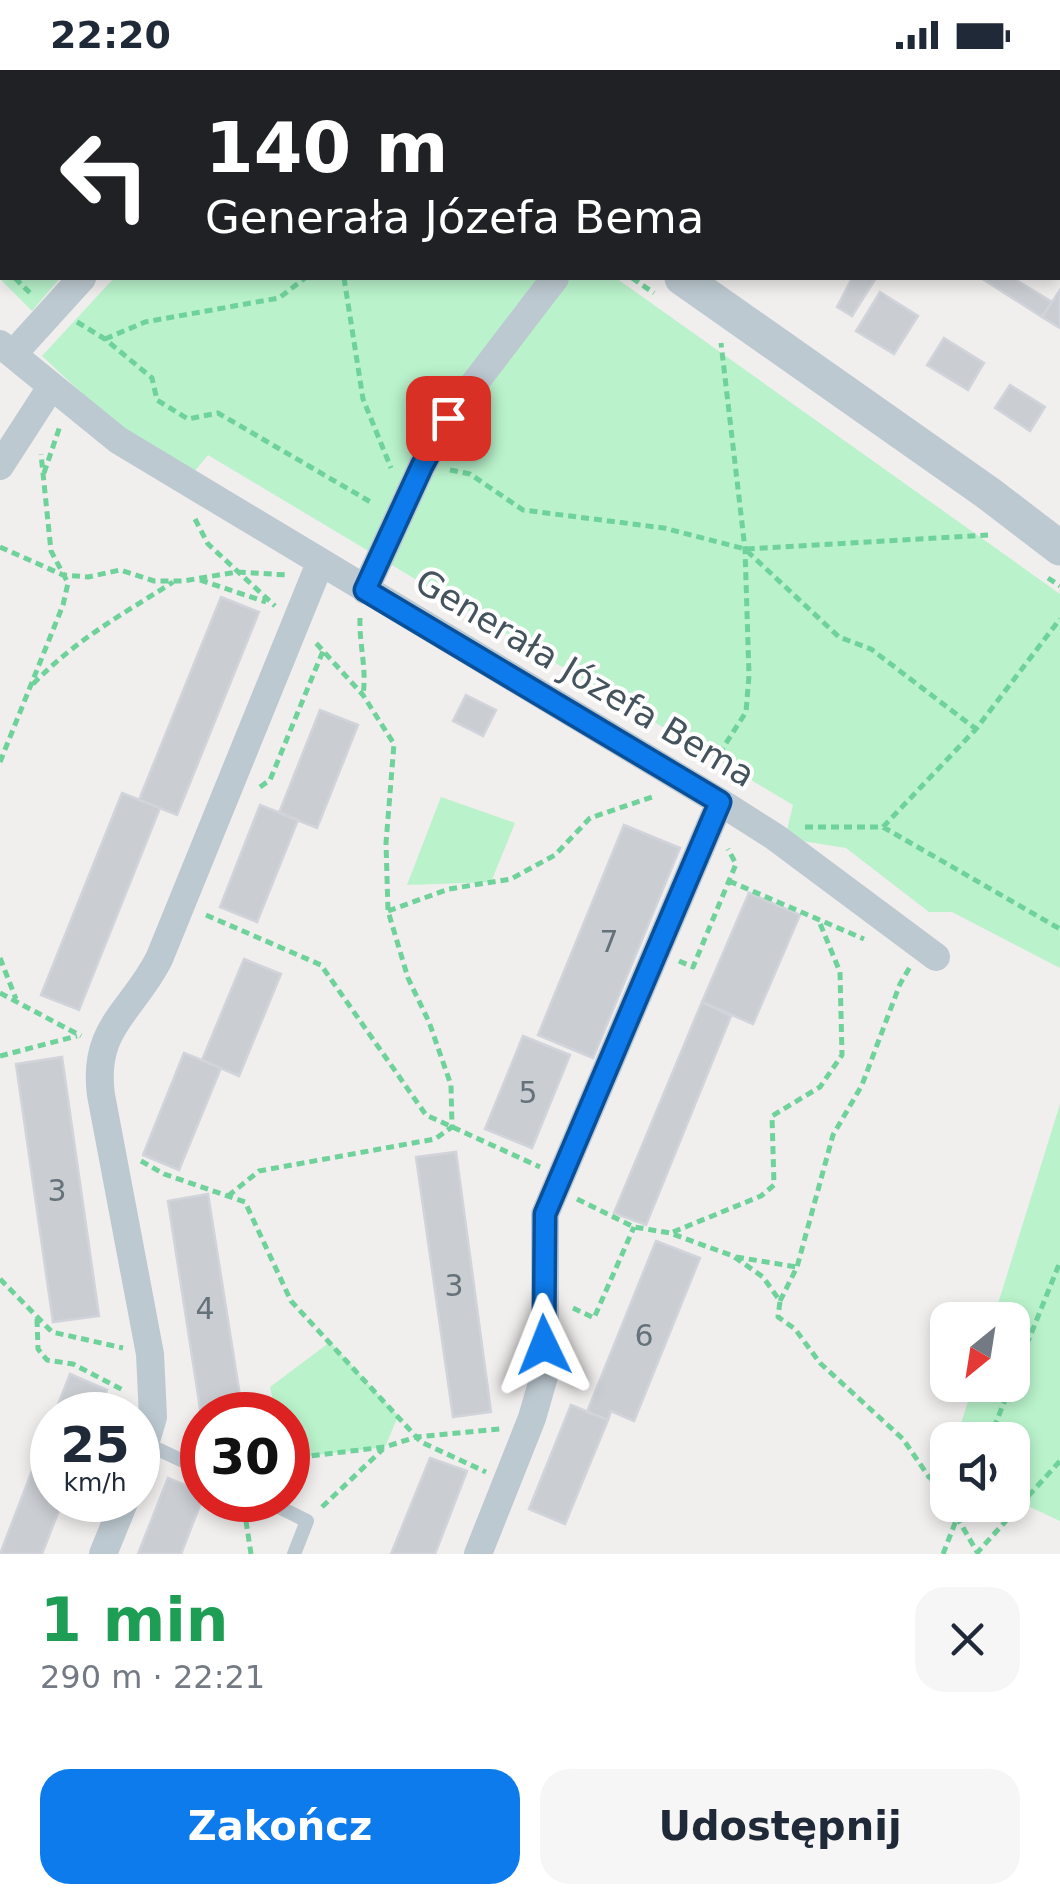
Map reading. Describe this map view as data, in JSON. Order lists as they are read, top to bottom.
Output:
{
  "streets": {
    "street": ["Generała Józefa Bema"]
  },
  "house_numbers": [
    "7",
    "5",
    "3",
    "3",
    "4",
    "6"
  ],
  "north": "bottom left",
  "page": {
    "status": "22:20",
    "turn": ["140 m", "Generała Józefa Bema"],
    "speed": "25 km/h",
    "limit": "30",
    "heading": ["1 min", "290 m · 22:21"],
    "buttons": ["Zakończ", "Udostępnij"]
  }
}
